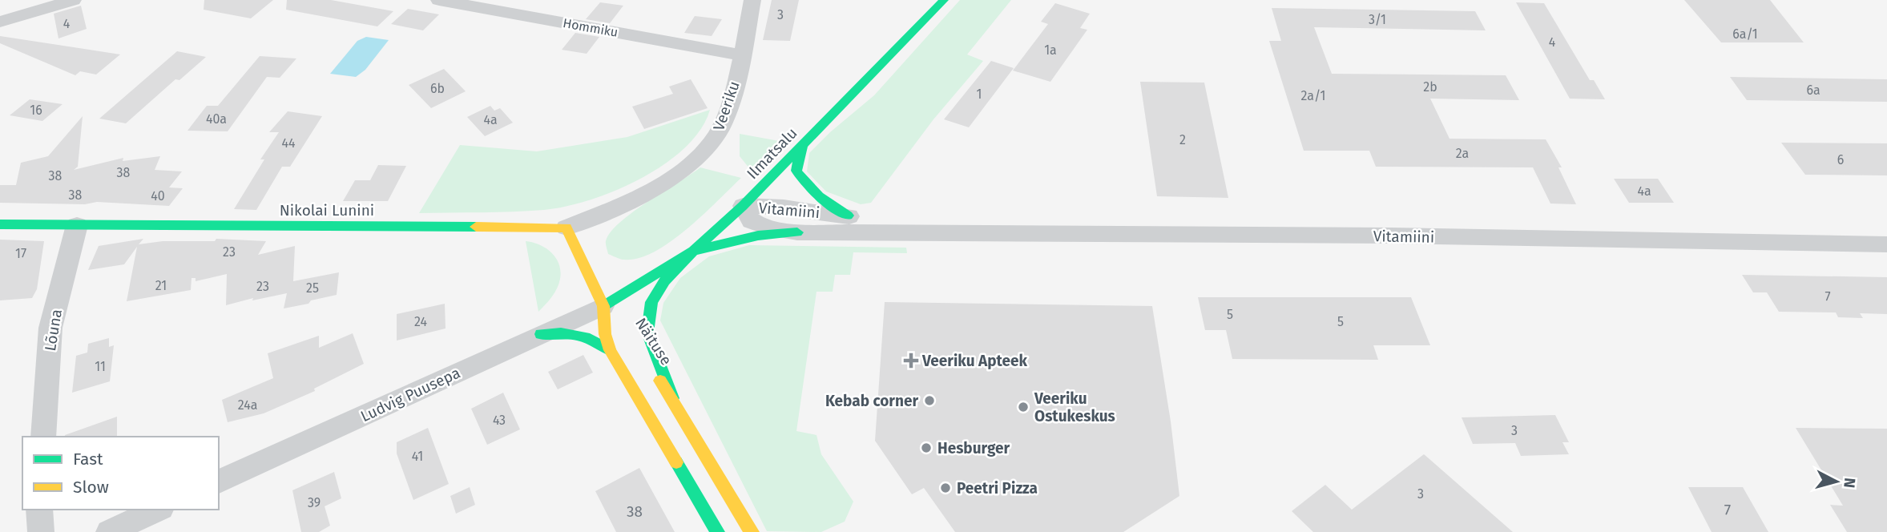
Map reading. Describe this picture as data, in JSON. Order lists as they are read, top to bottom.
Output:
{
  "streets": {
    "street": [
      "Hommiku",
      "Veeriku",
      "Ilmatsalu",
      "Nikolai Lunini",
      "Vitamiini",
      "Lõuna",
      "Näituse",
      "Ludvig Puusepa"
    ]
  },
  "crossings": [
    ["Hommiku", "Veeriku"],
    ["Veeriku", "Nikolai Lunini"],
    ["Ilmatsalu", "Vitamiini"],
    ["Ilmatsalu", "Ludvig Puusepa"],
    ["Nikolai Lunini", "Lõuna"]
  ],
  "places": {
    "health": ["Veeriku Apteek"],
    "other": [
      "Kebab corner",
      "Veeriku Ostukeskus",
      "Hesburger",
      "Peetri Pizza"
    ]
  },
  "house_numbers": [
    "3",
    "3/1",
    "4",
    "6a/1",
    "4",
    "1a",
    "2b",
    "6b",
    "6a",
    "1",
    "2a/1",
    "16",
    "40a",
    "4a",
    "2",
    "44",
    "2a",
    "6",
    "38",
    "38",
    "4a",
    "38",
    "40",
    "23",
    "17",
    "21",
    "23",
    "25",
    "7",
    "5",
    "24",
    "5",
    "11",
    "24a",
    "43",
    "3",
    "41",
    "3",
    "39",
    "7",
    "38"
  ],
  "legend": ["Fast", "Slow"],
  "north": "right"
}
